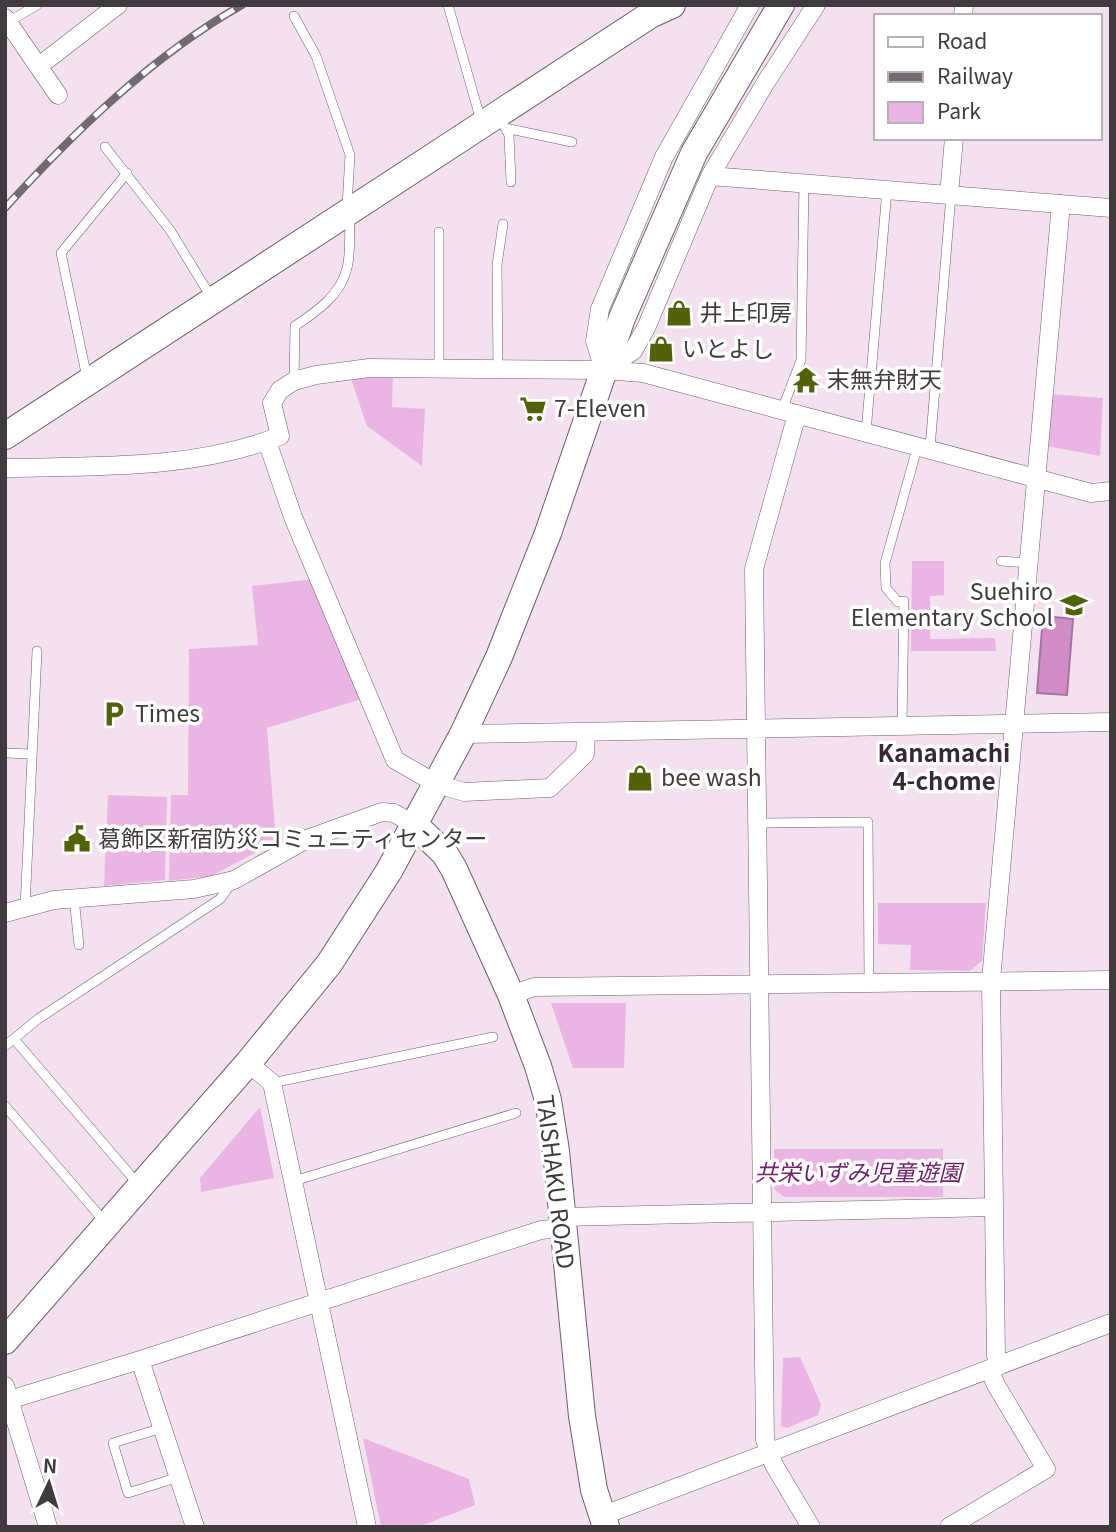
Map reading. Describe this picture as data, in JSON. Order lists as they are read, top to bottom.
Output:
{
  "streets": {
    "street": ["TAISHAKU ROAD"]
  },
  "districts": ["Kanamachi 4-chome"],
  "parks": ["共栄いずみ児童遊園"],
  "places": {
    "shop": ["井上印房", "いとよし", "bee wash"],
    "temple": ["末無弁財天"],
    "supermarket": ["7-Eleven"],
    "school or university": ["Suehiro Elementary School"],
    "parking": ["Times"],
    "public building": ["葛飾区新宿防災コミュニティセンター"]
  },
  "legend": ["Road", "Railway", "Park"],
  "north": "top"
}
